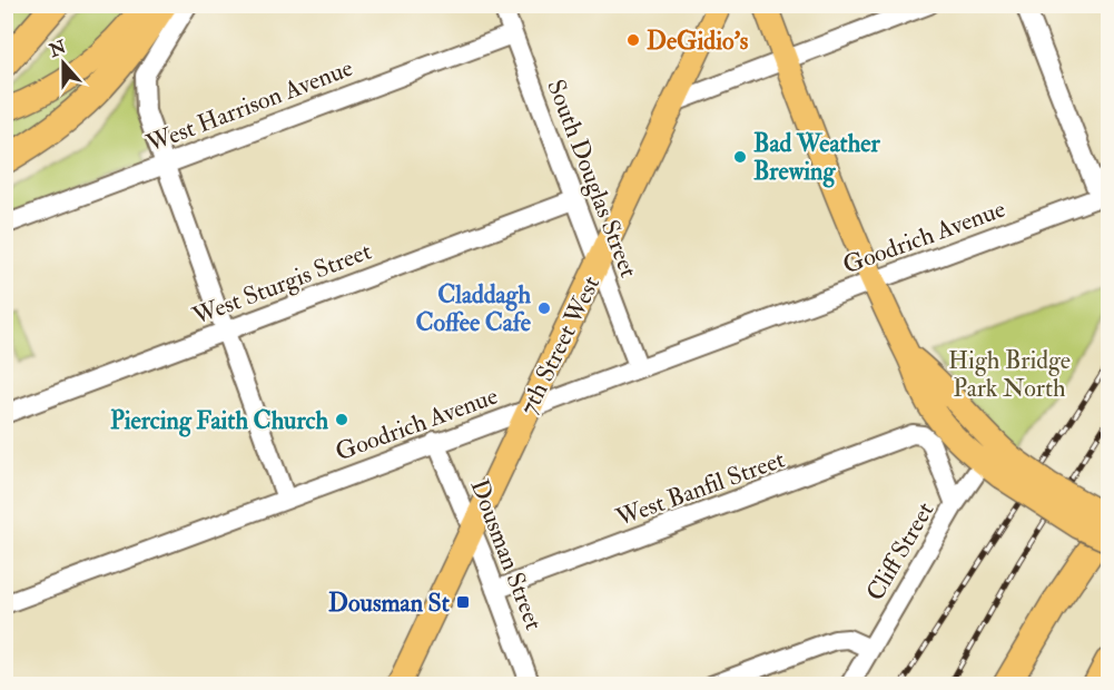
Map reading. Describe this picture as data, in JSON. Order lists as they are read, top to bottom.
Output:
{
  "streets": {
    "main road": ["7th Street West"],
    "street": [
      "West Harrison Avenue",
      "South Douglas Street",
      "Goodrich Avenue",
      "West Sturgis Street",
      "West Banfil Street",
      "Cliff Street",
      "Dousman Street"
    ]
  },
  "crossings": [
    ["West Harrison Avenue", "South Douglas Street"],
    ["South Douglas Street", "Goodrich Avenue"],
    ["South Douglas Street", "West Sturgis Street"],
    ["South Douglas Street", "7th Street West"],
    ["Goodrich Avenue", "7th Street West"],
    ["Goodrich Avenue", "Dousman Street"],
    ["7th Street West", "Dousman Street"],
    ["West Banfil Street", "Cliff Street"],
    ["West Banfil Street", "Dousman Street"]
  ],
  "parks": ["High Bridge Park North"],
  "places": {
    "other": [
      "DeGidio's",
      "Bad Weather Brewing",
      "Claddagh Coffee Cafe",
      "Piercing Faith Church"
    ],
    "transit": ["Dousman St"]
  },
  "north": "top"
}
